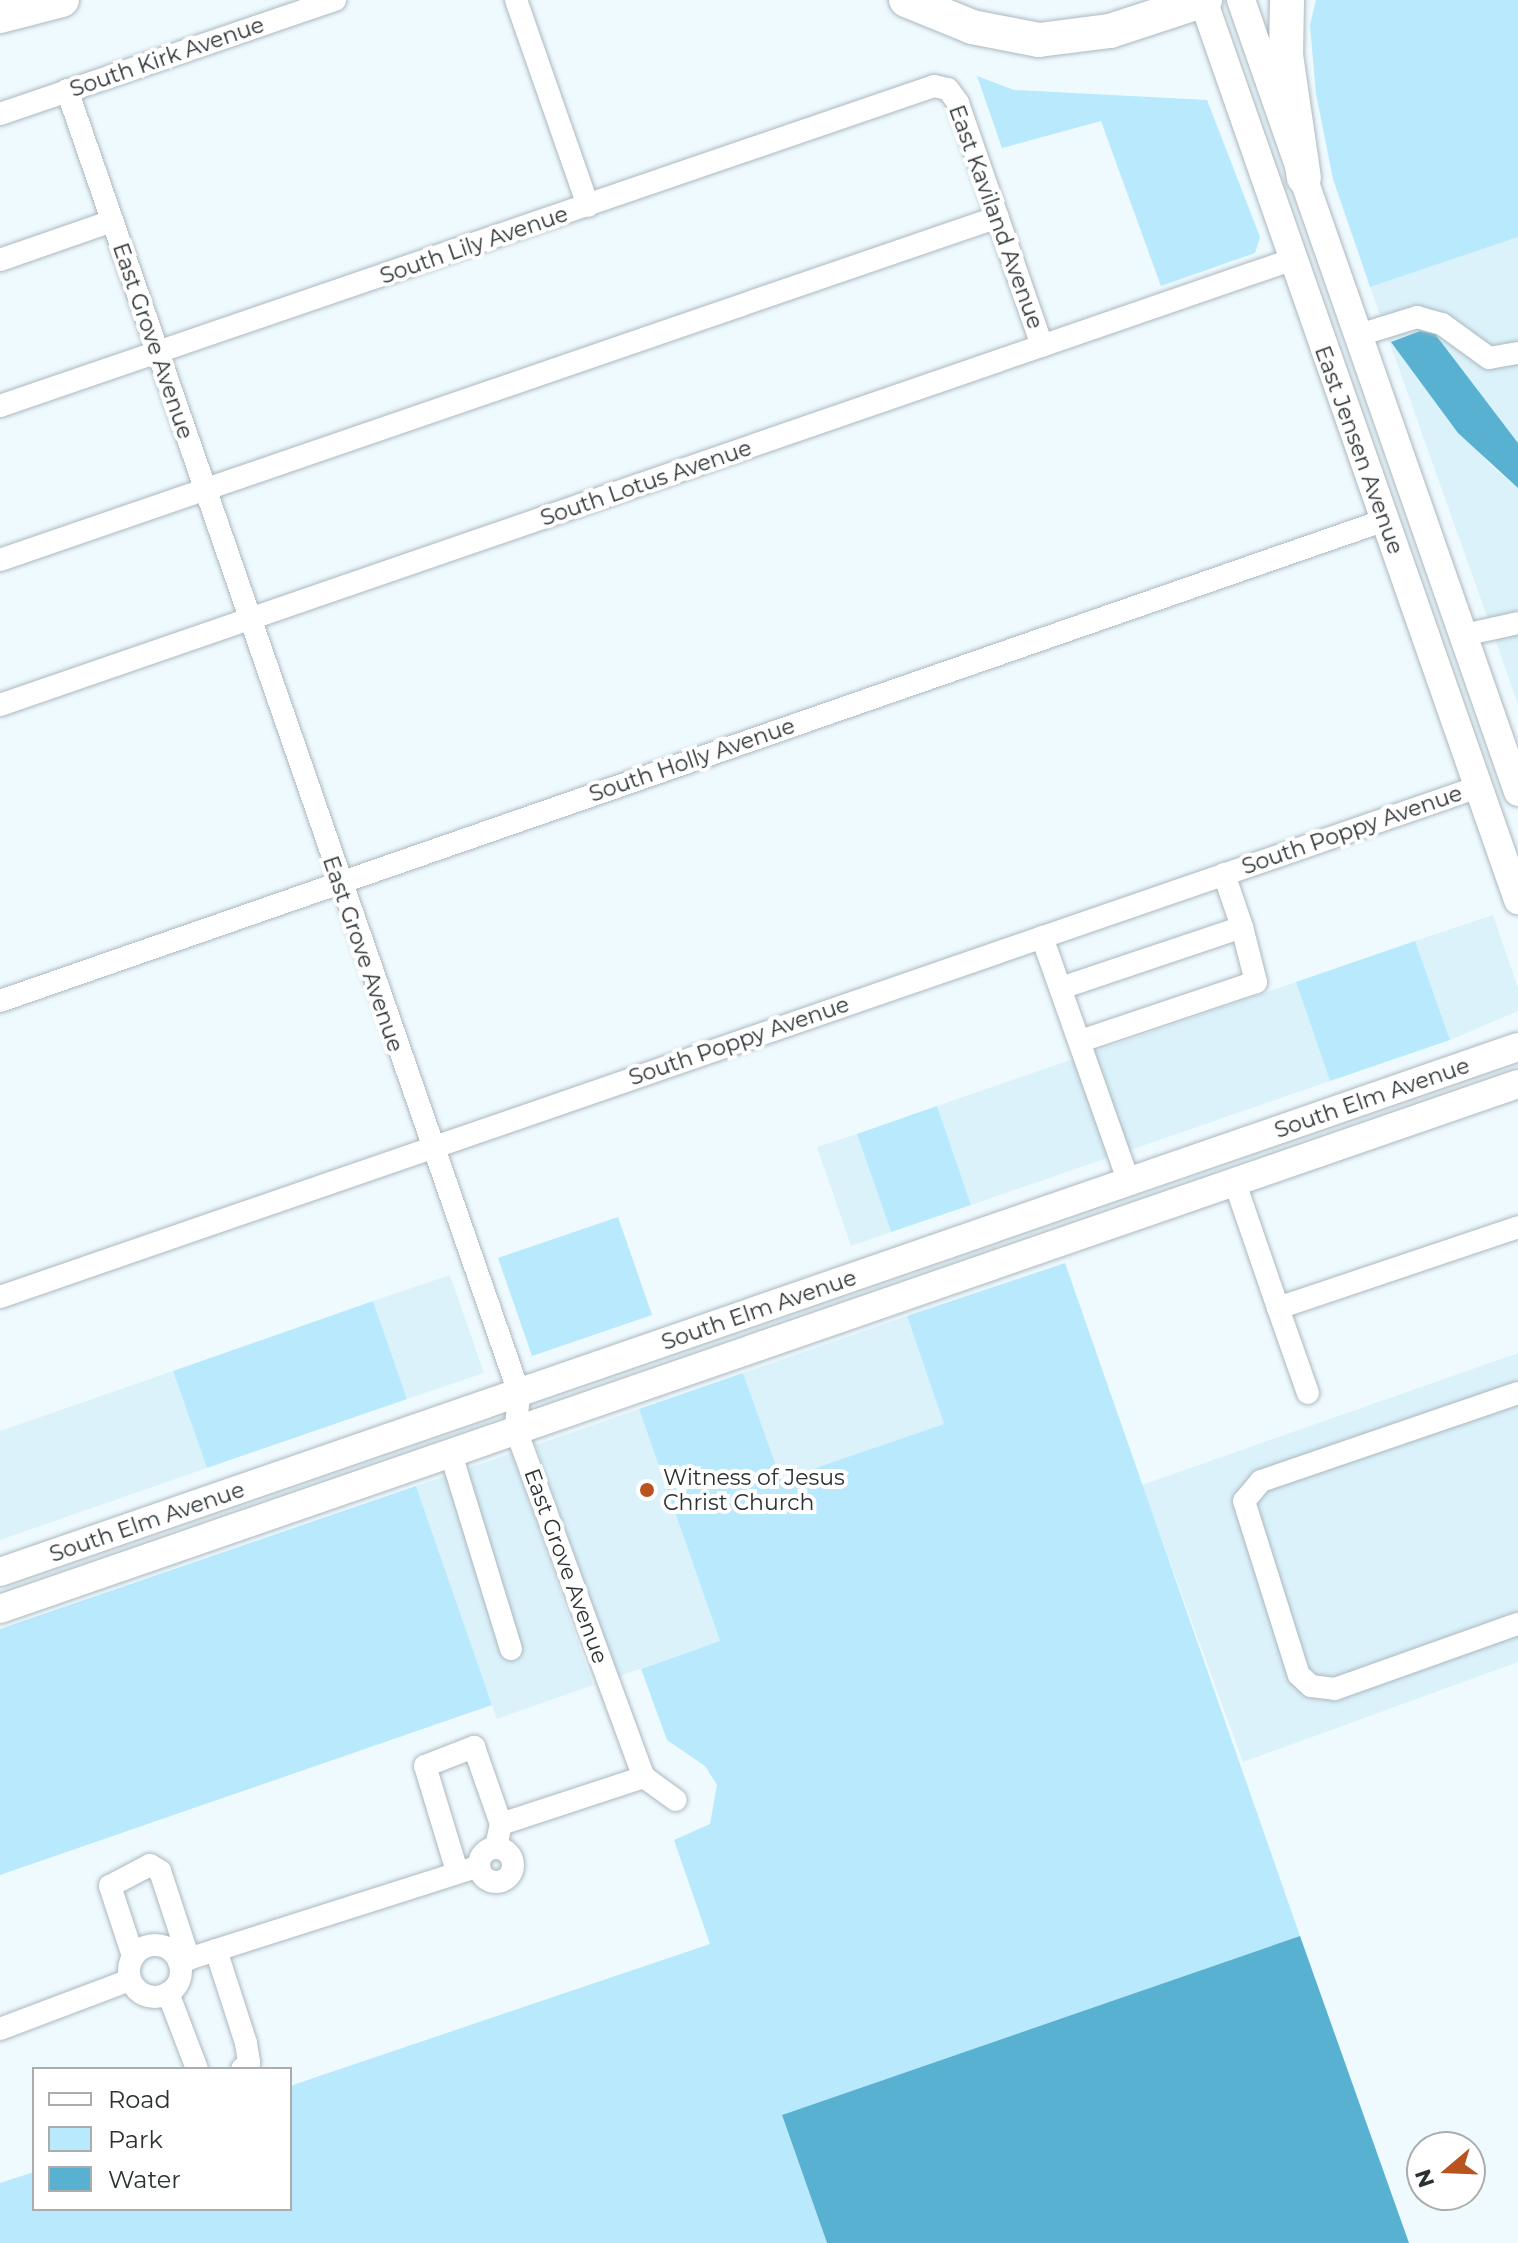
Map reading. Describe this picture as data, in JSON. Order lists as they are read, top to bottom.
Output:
{
  "streets": {
    "main road": ["East Jensen Avenue", "South Elm Avenue"],
    "street": [
      "South Kirk Avenue",
      "East Kaviland Avenue",
      "South Lily Avenue",
      "East Grove Avenue",
      "South Lotus Avenue",
      "South Holly Avenue",
      "South Poppy Avenue"
    ]
  },
  "crossings": [
    ["South Kirk Avenue", "East Grove Avenue"],
    ["East Kaviland Avenue", "South Lily Avenue"],
    ["East Kaviland Avenue", "South Lotus Avenue"],
    ["South Lily Avenue", "East Grove Avenue"],
    ["East Grove Avenue", "South Lotus Avenue"],
    ["East Grove Avenue", "South Holly Avenue"],
    ["East Grove Avenue", "South Poppy Avenue"],
    ["East Grove Avenue", "South Elm Avenue"],
    ["East Jensen Avenue", "South Lotus Avenue"],
    ["East Jensen Avenue", "South Holly Avenue"],
    ["East Jensen Avenue", "South Poppy Avenue"]
  ],
  "places": ["Witness of Jesus Christ Church"],
  "legend": ["Road", "Park", "Water"],
  "north": "left"
}
